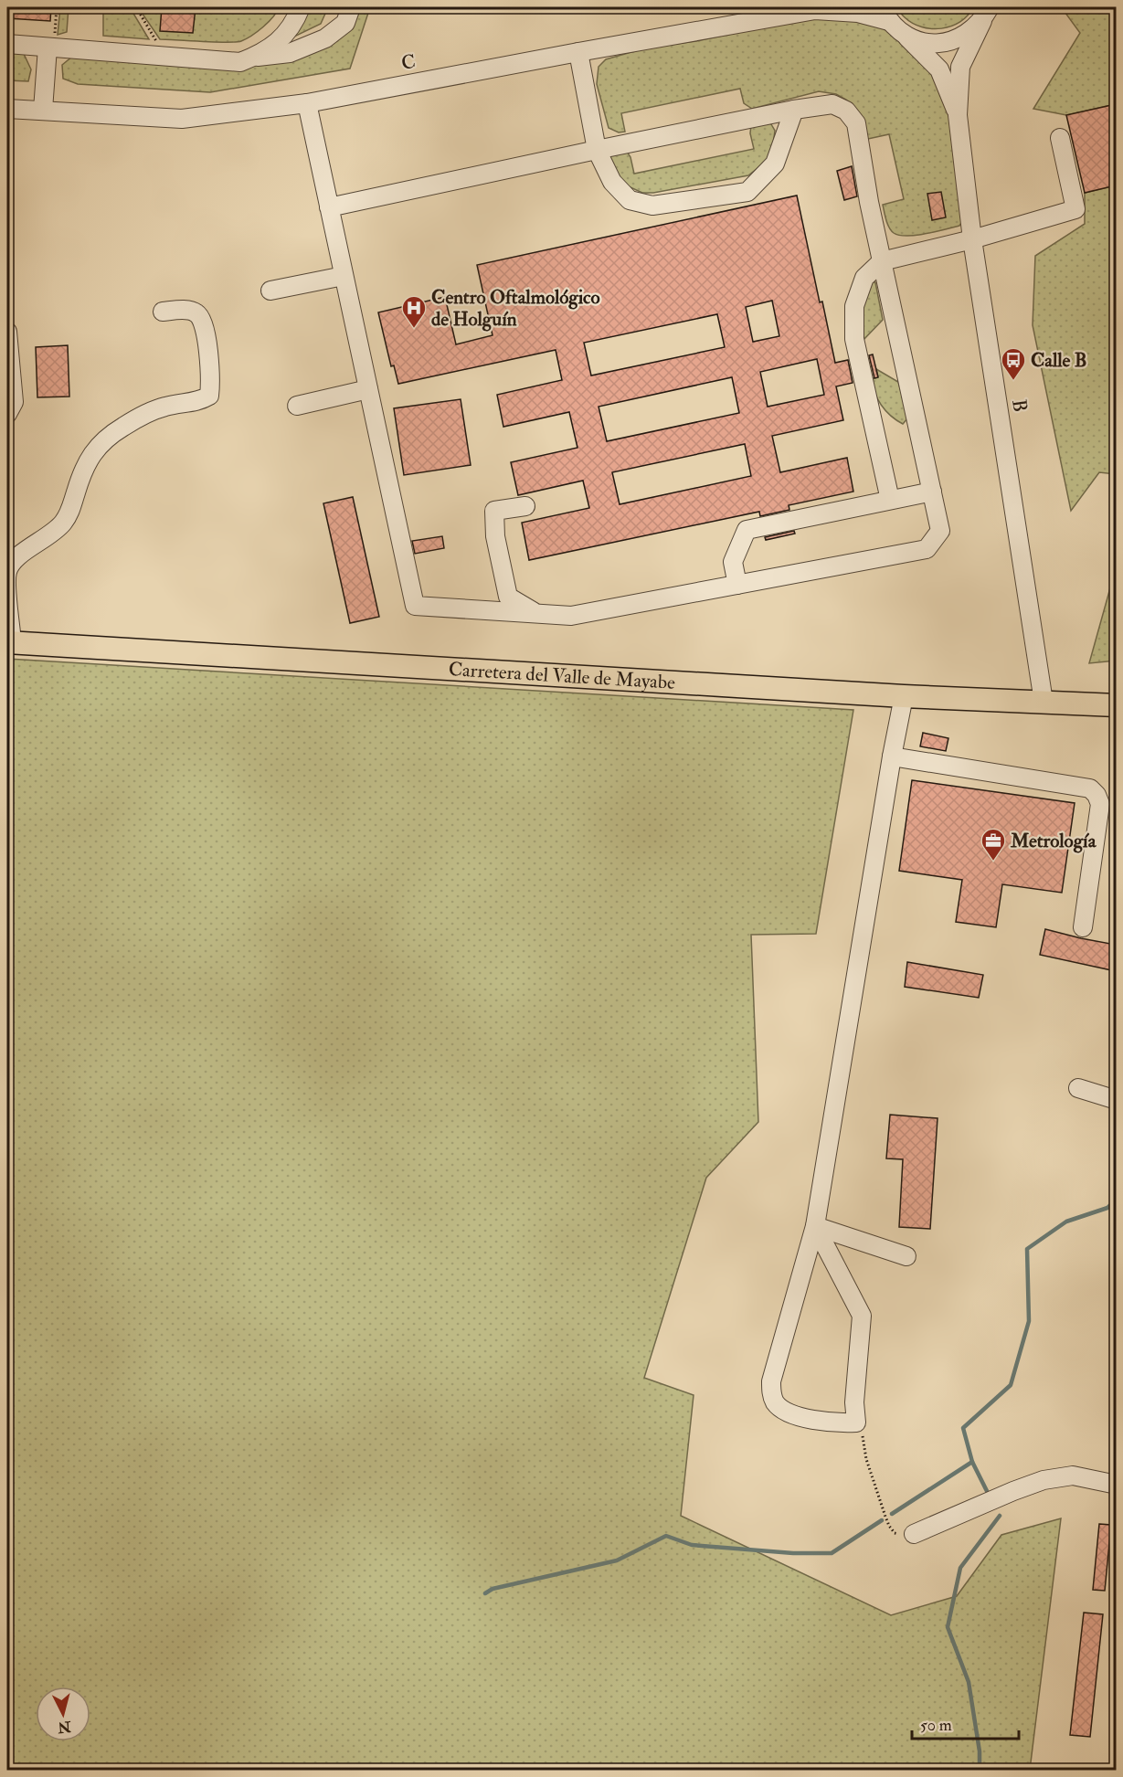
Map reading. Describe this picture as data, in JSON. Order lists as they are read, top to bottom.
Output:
{
  "streets": {
    "main road": ["Carretera del Valle de Mayabe"],
    "street": ["C", "B"]
  },
  "crossings": [
    ["C", "B"],
    ["B", "Carretera del Valle de Mayabe"]
  ],
  "places": {
    "hospital": ["Centro Oftalmológico de Holguín"],
    "bus stop": ["Calle B"],
    "office": ["Metrología"]
  },
  "scale_bar": "50 m",
  "north": "bottom"
}
